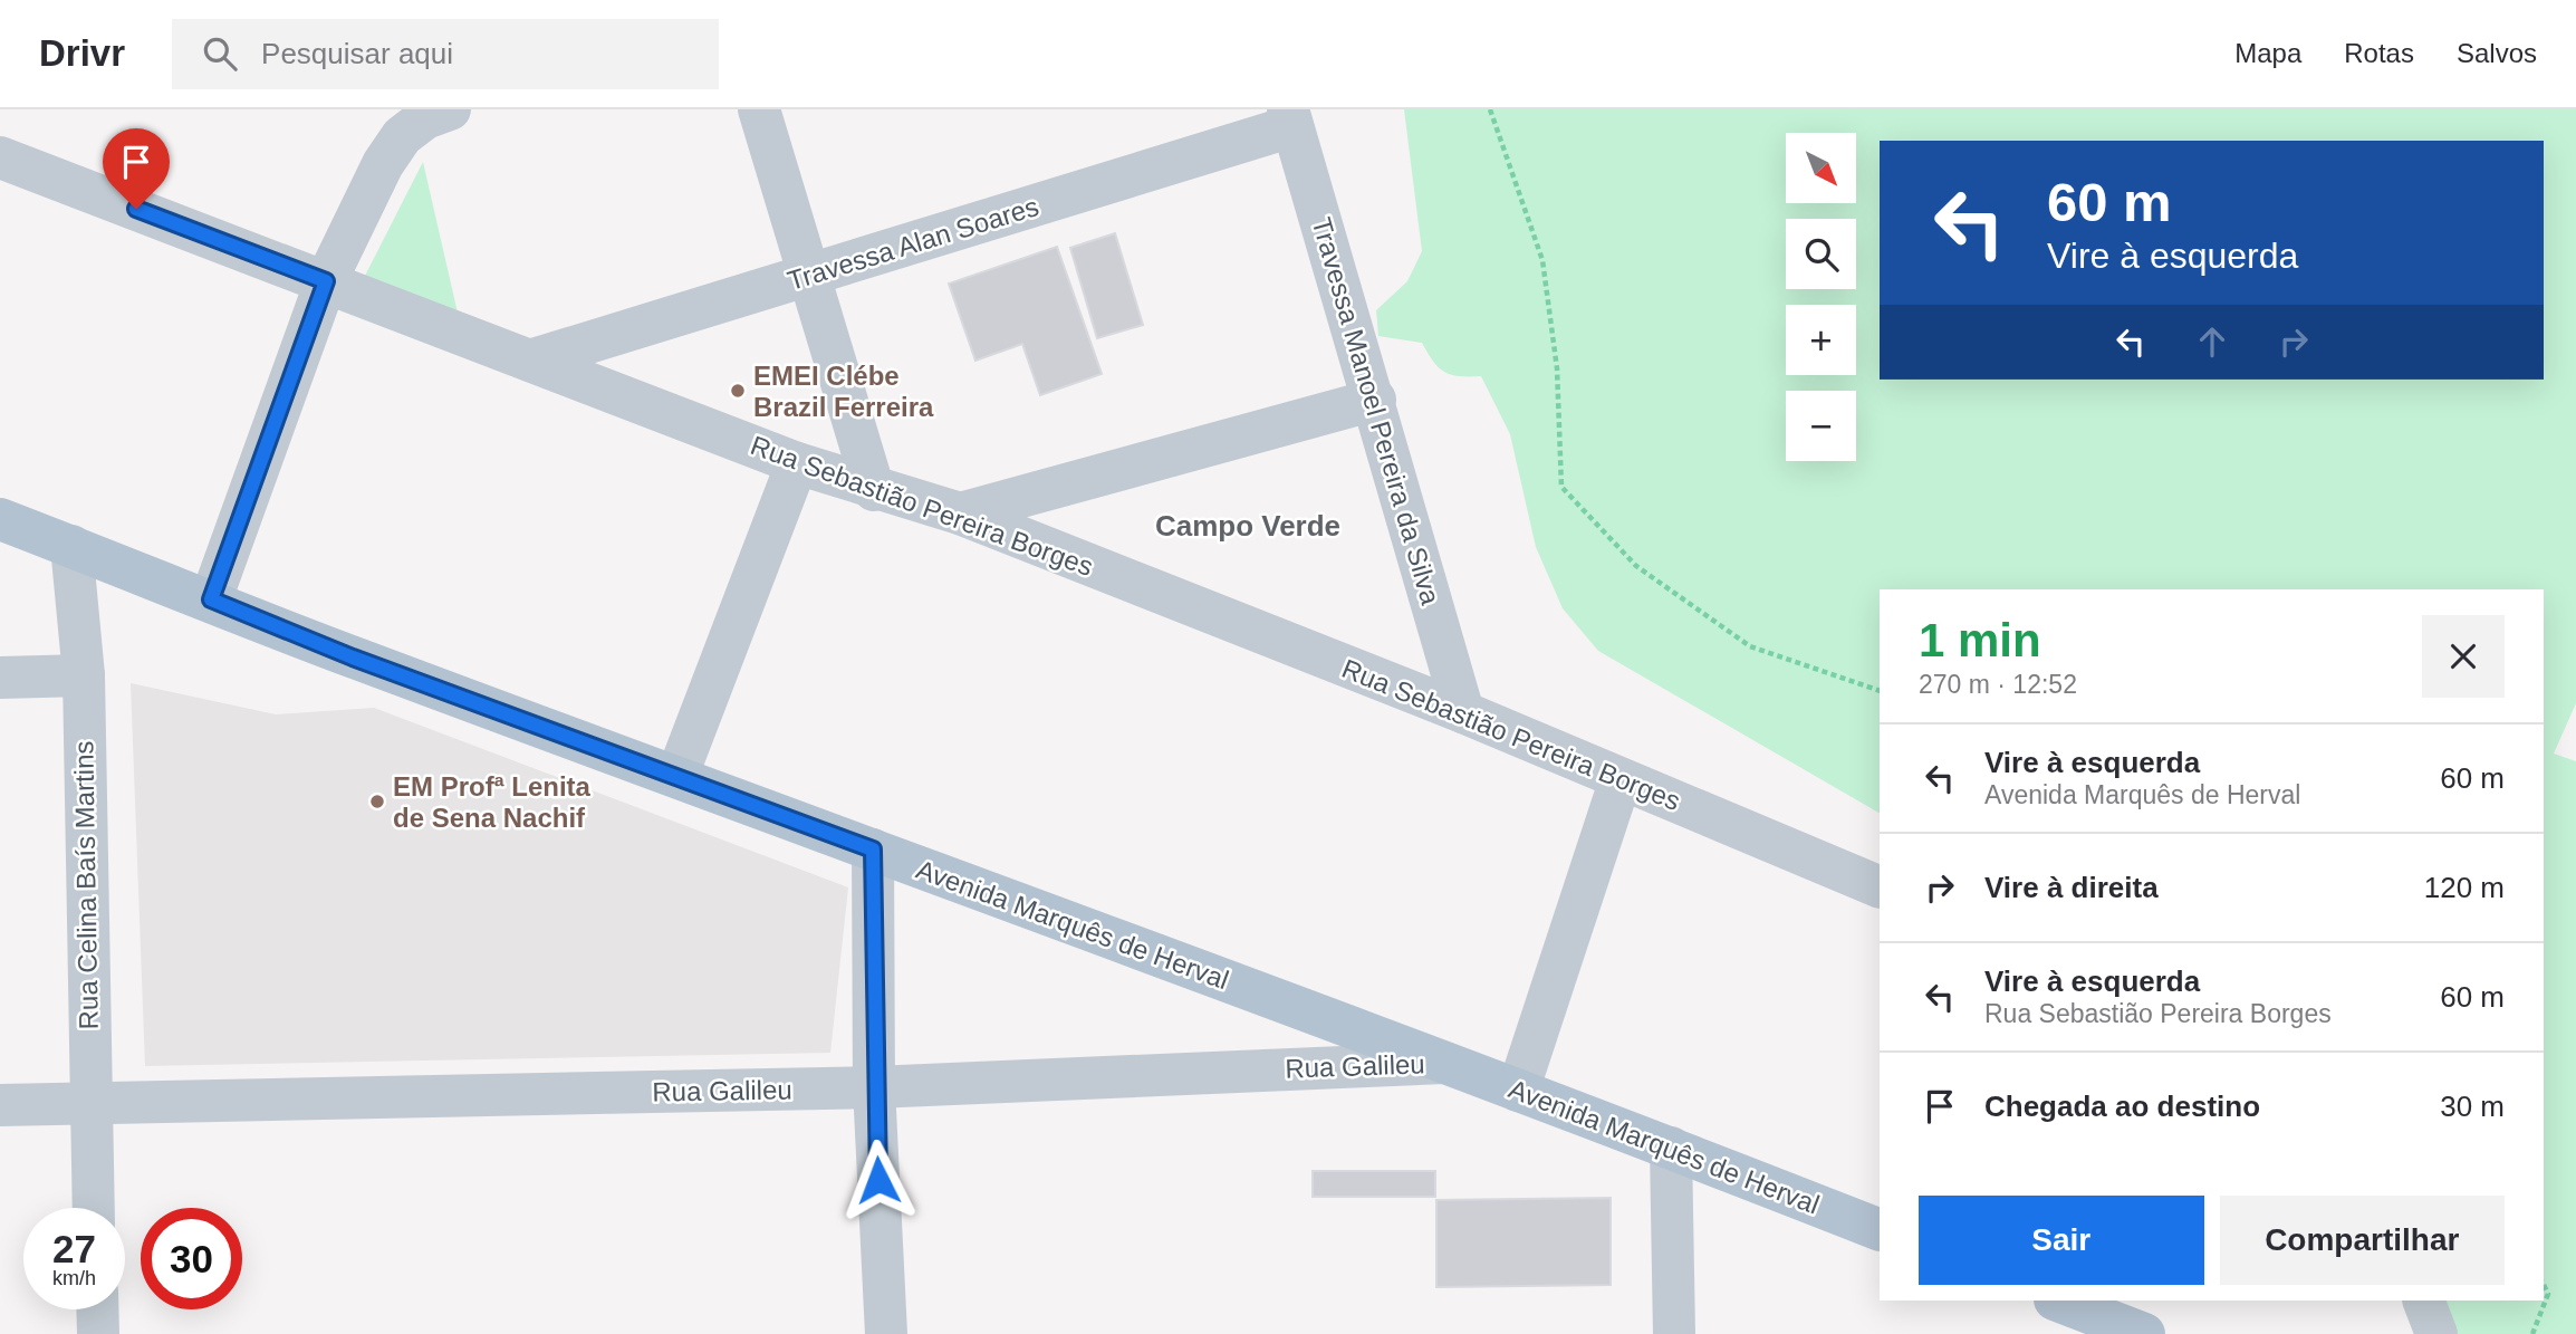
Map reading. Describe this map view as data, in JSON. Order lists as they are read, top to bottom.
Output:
{
  "streets": {
    "main road": ["Avenida Marquês de Herval"],
    "street": [
      "Travessa Alan Soares",
      "Travessa Manoel Pereira da Silva",
      "Rua Sebastião Pereira Borges",
      "Rua Celina Baís Martins",
      "Rua Galileu"
    ]
  },
  "crossings": [
    ["Travessa Alan Soares", "Travessa Manoel Pereira da Silva"],
    ["Travessa Alan Soares", "Rua Sebastião Pereira Borges"],
    ["Travessa Manoel Pereira da Silva", "Rua Sebastião Pereira Borges"],
    ["Rua Celina Baís Martins", "Avenida Marquês de Herval"],
    ["Rua Celina Baís Martins", "Rua Galileu"],
    ["Avenida Marquês de Herval", "Rua Galileu"]
  ],
  "districts": ["Campo Verde"],
  "places": ["EMEI Clébe Brazil Ferreira", "EM Profª Lenita de Sena Nachif"],
  "north": "bottom right",
  "page": {
    "header": "Drivr",
    "search": "Pesquisar aqui",
    "nav": ["Mapa", "Rotas", "Salvos"],
    "map_buttons": ["+", "−"],
    "turn": ["60 m", "Vire à esquerda"],
    "heading": ["1 min", "270 m · 12:52"],
    "list": [
      {
        "name": "Vire à esquerda",
        "note": "Avenida Marquês de Herval",
        "value": "60 m"
      },
      {
        "name": "Vire à direita",
        "value": "120 m"
      },
      {
        "name": "Vire à esquerda",
        "note": "Rua Sebastião Pereira Borges",
        "value": "60 m"
      },
      {
        "name": "Chegada ao destino",
        "value": "30 m"
      }
    ],
    "buttons": ["Sair", "Compartilhar"],
    "speed": "27 km/h",
    "limit": "30"
  }
}
